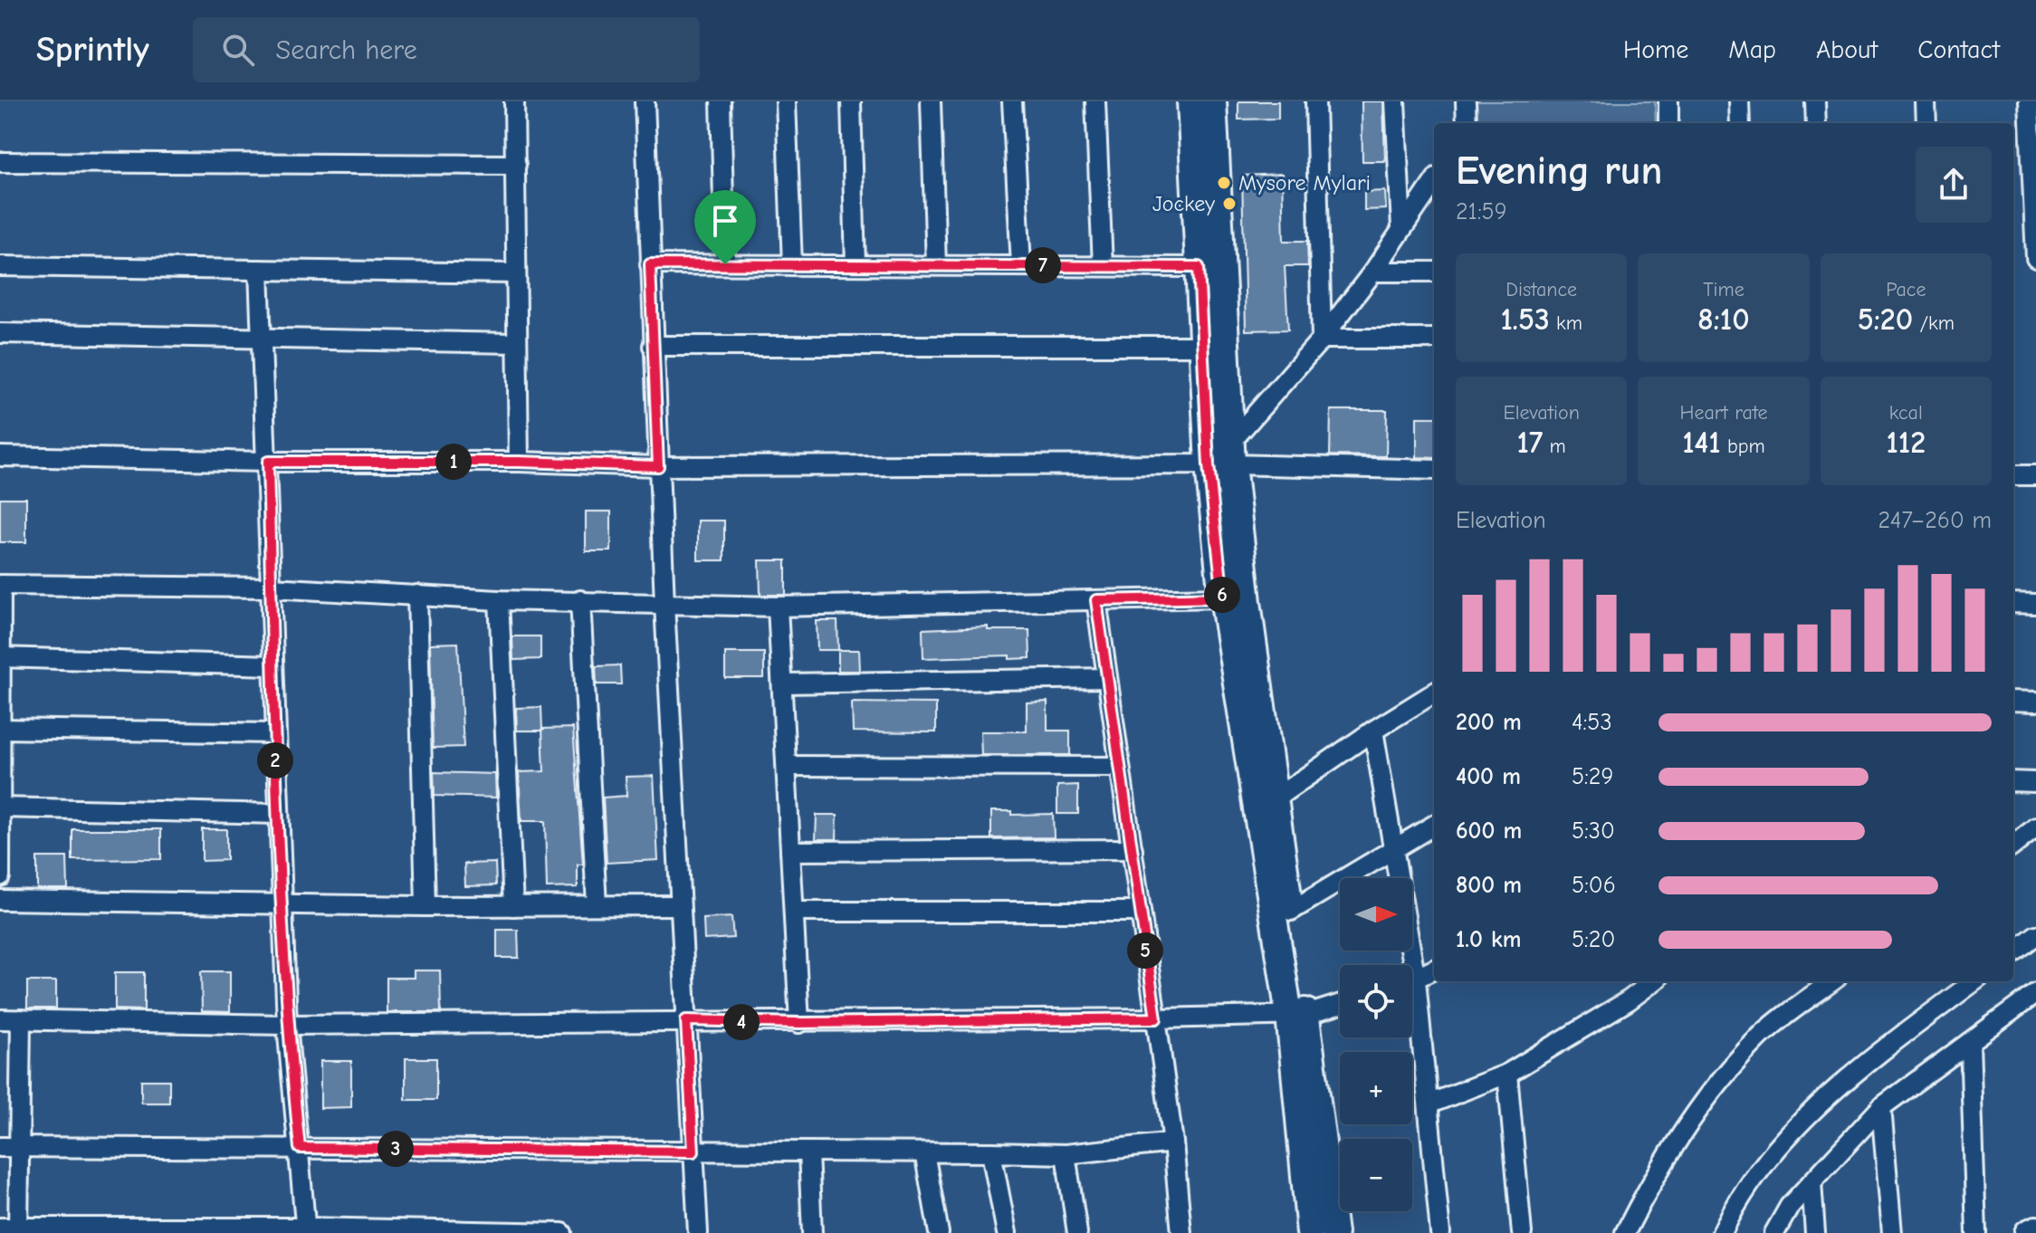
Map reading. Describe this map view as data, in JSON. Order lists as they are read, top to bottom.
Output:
{
  "places": ["Mysore Mylari", "Jockey"],
  "north": "right",
  "page": {
    "header": "Sprintly",
    "search": "Search here",
    "nav": [
      "Home",
      "Map",
      "About",
      "Contact"
    ],
    "heading": ["Evening run", "21:59"],
    "stats": [
      ["Distance", "1.53 km"],
      ["Time", "8:10"],
      ["Pace", "5:20 /km"],
      ["Elevation", "17 m"],
      ["Heart rate", "141 bpm"],
      ["kcal", "112"]
    ],
    "pins": [
      "7",
      "1",
      "6",
      "2",
      "5",
      "4",
      "3"
    ],
    "chart": ["Elevation", "247–260 m"],
    "list": [
      {
        "name": "200 m",
        "note": "4:53"
      },
      {
        "name": "400 m",
        "note": "5:29"
      },
      {
        "name": "600 m",
        "note": "5:30"
      },
      {
        "name": "800 m",
        "note": "5:06"
      },
      {
        "name": "1.0 km",
        "note": "5:20"
      }
    ],
    "map_buttons": ["+", "−"]
  }
}
